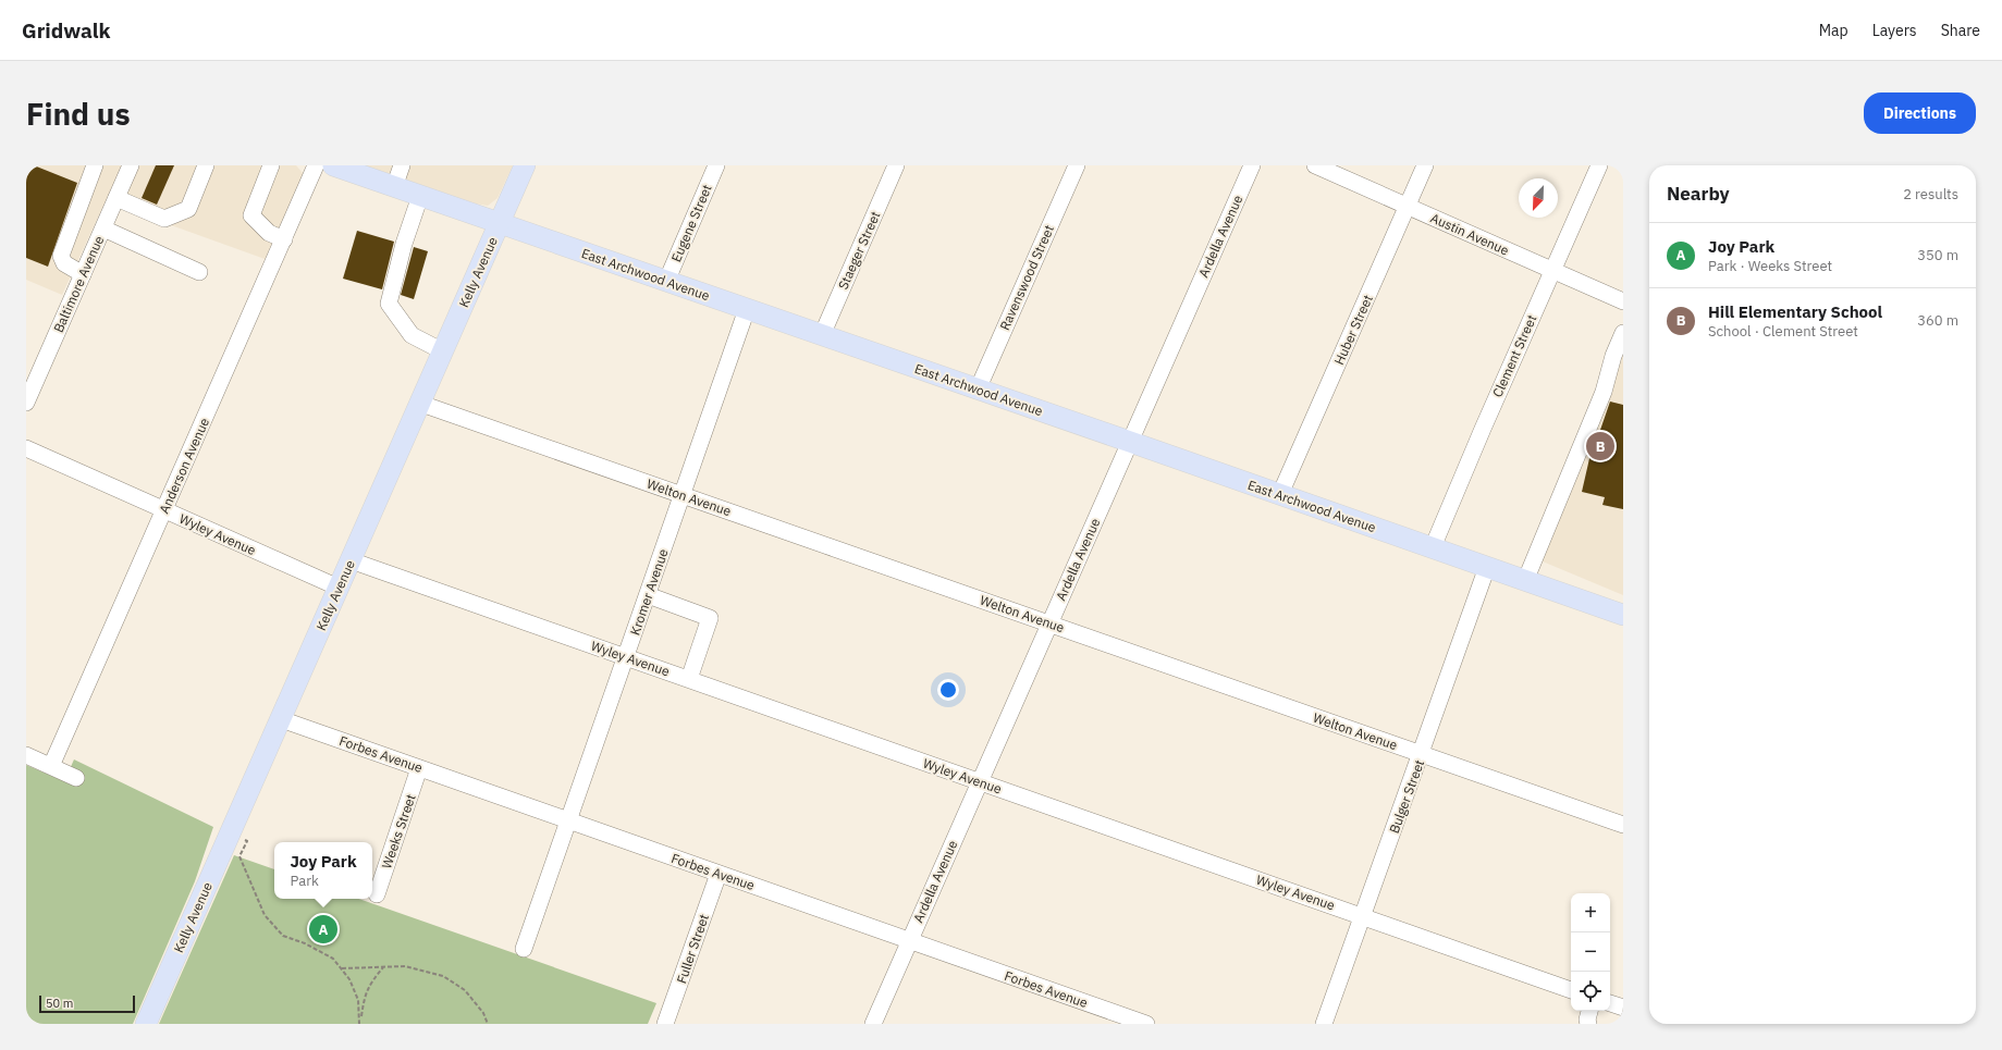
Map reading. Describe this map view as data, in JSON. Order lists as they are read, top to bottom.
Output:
{
  "streets": {
    "main road": ["Kelly Avenue", "East Archwood Avenue"],
    "street": [
      "Eugene Street",
      "Austin Avenue",
      "Ardella Avenue",
      "Staeger Street",
      "Ravenswood Street",
      "Baltimore Avenue",
      "Huber Street",
      "Clement Street",
      "Anderson Avenue",
      "Welton Avenue",
      "Wyley Avenue",
      "Kromer Avenue",
      "Forbes Avenue",
      "Bulger Street",
      "Weeks Street",
      "Fuller Street"
    ]
  },
  "crossings": [
    ["Eugene Street", "East Archwood Avenue"],
    ["Austin Avenue", "Huber Street"],
    ["Austin Avenue", "Clement Street"],
    ["Ardella Avenue", "East Archwood Avenue"],
    ["Ardella Avenue", "Welton Avenue"],
    ["Ardella Avenue", "Wyley Avenue"],
    ["Ardella Avenue", "Forbes Avenue"],
    ["Staeger Street", "East Archwood Avenue"],
    ["Kelly Avenue", "East Archwood Avenue"],
    ["Kelly Avenue", "Welton Avenue"],
    ["Kelly Avenue", "Wyley Avenue"],
    ["Kelly Avenue", "Forbes Avenue"],
    ["East Archwood Avenue", "Ravenswood Street"],
    ["East Archwood Avenue", "Huber Street"],
    ["East Archwood Avenue", "Clement Street"],
    ["East Archwood Avenue", "Kromer Avenue"],
    ["East Archwood Avenue", "Bulger Street"],
    ["Anderson Avenue", "Wyley Avenue"],
    ["Welton Avenue", "Kromer Avenue"],
    ["Welton Avenue", "Bulger Street"],
    ["Wyley Avenue", "Kromer Avenue"],
    ["Wyley Avenue", "Bulger Street"],
    ["Kromer Avenue", "Forbes Avenue"],
    ["Forbes Avenue", "Weeks Street"],
    ["Forbes Avenue", "Fuller Street"]
  ],
  "scale_bar": "50 m",
  "north": "bottom left",
  "page": {
    "header": "Gridwalk",
    "nav": ["Map", "Layers", "Share"],
    "buttons": "Directions",
    "title": "Find us",
    "heading": ["Nearby", "2 results"],
    "list": [
      {
        "mark": "A",
        "name": "Joy Park",
        "note": "Park · Weeks Street",
        "value": "350 m"
      },
      {
        "mark": "B",
        "name": "Hill Elementary School",
        "note": "School · Clement Street",
        "value": "360 m"
      }
    ],
    "pins": ["B", "A"],
    "popup": ["Joy Park", "Park"],
    "map_buttons": ["+", "−"],
    "scale": "50 m"
  }
}
